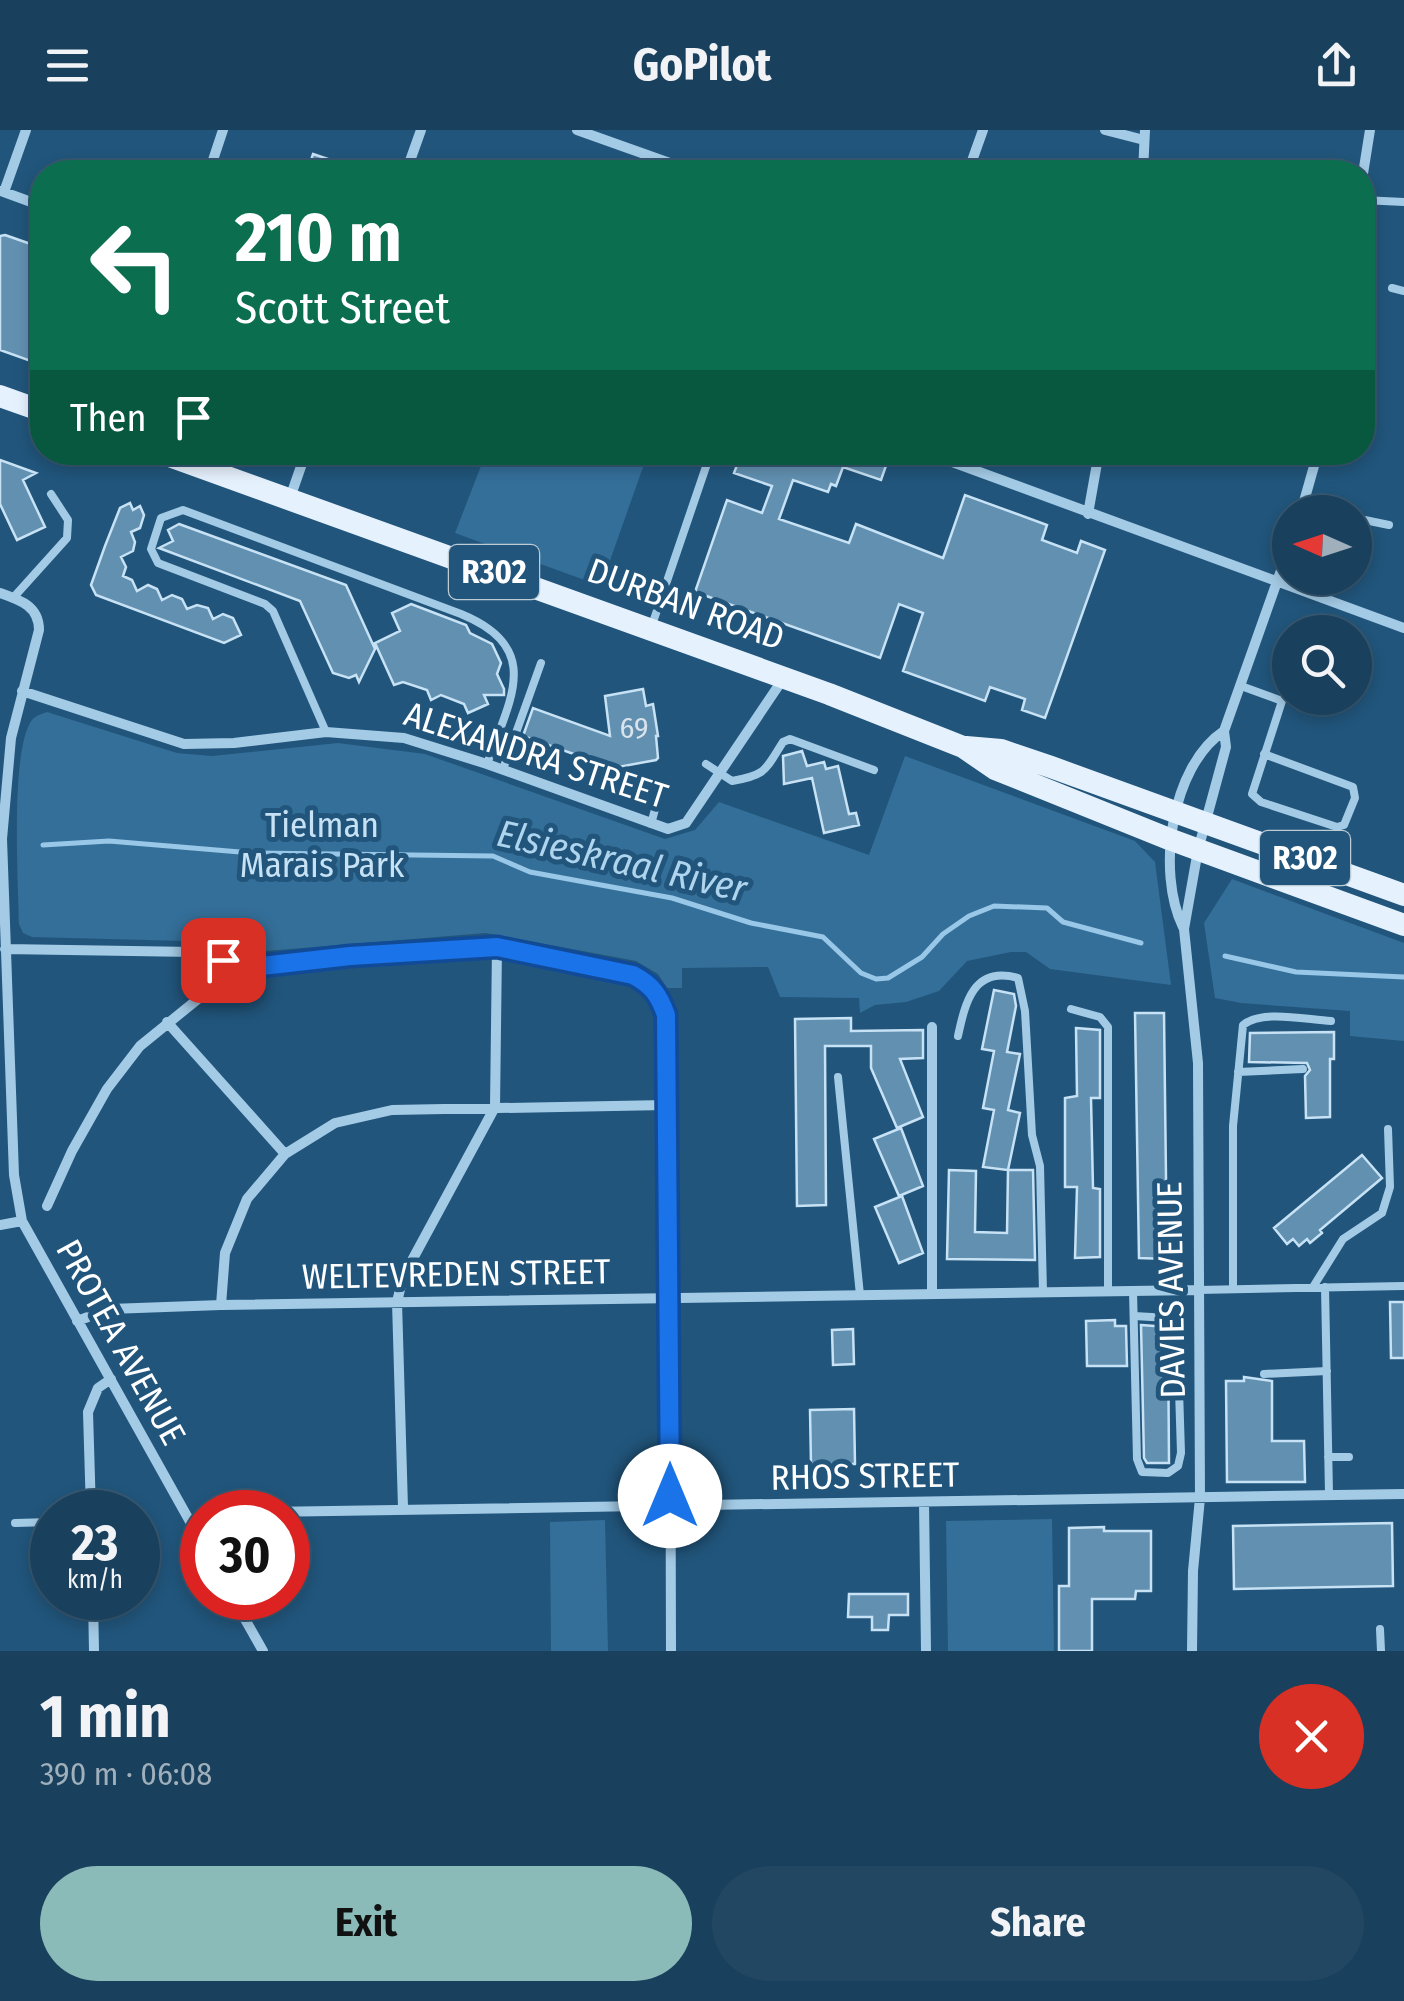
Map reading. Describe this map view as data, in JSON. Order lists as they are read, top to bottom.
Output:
{
  "streets": {
    "main road": ["R302", "DURBAN ROAD"],
    "street": [
      "ALEXANDRA STREET",
      "WELTEVREDEN STREET",
      "DAVIES AVENUE",
      "PROTEA AVENUE",
      "RHOS STREET"
    ]
  },
  "crossings": [
    ["DURBAN ROAD", "ALEXANDRA STREET"],
    ["DURBAN ROAD", "DAVIES AVENUE"],
    ["ALEXANDRA STREET", "PROTEA AVENUE"],
    ["WELTEVREDEN STREET", "DAVIES AVENUE"],
    ["WELTEVREDEN STREET", "PROTEA AVENUE"],
    ["DAVIES AVENUE", "RHOS STREET"]
  ],
  "water": ["Elsieskraal River"],
  "parks": ["Tielman Marais Park"],
  "house_numbers": ["69"],
  "north": "left",
  "page": {
    "header": "GoPilot",
    "turn": ["210 m", "Scott Street"],
    "then": "Then",
    "speed": "23 km/h",
    "limit": "30",
    "heading": ["1 min", "390 m · 06:08"],
    "buttons": ["Exit", "Share"]
  }
}
